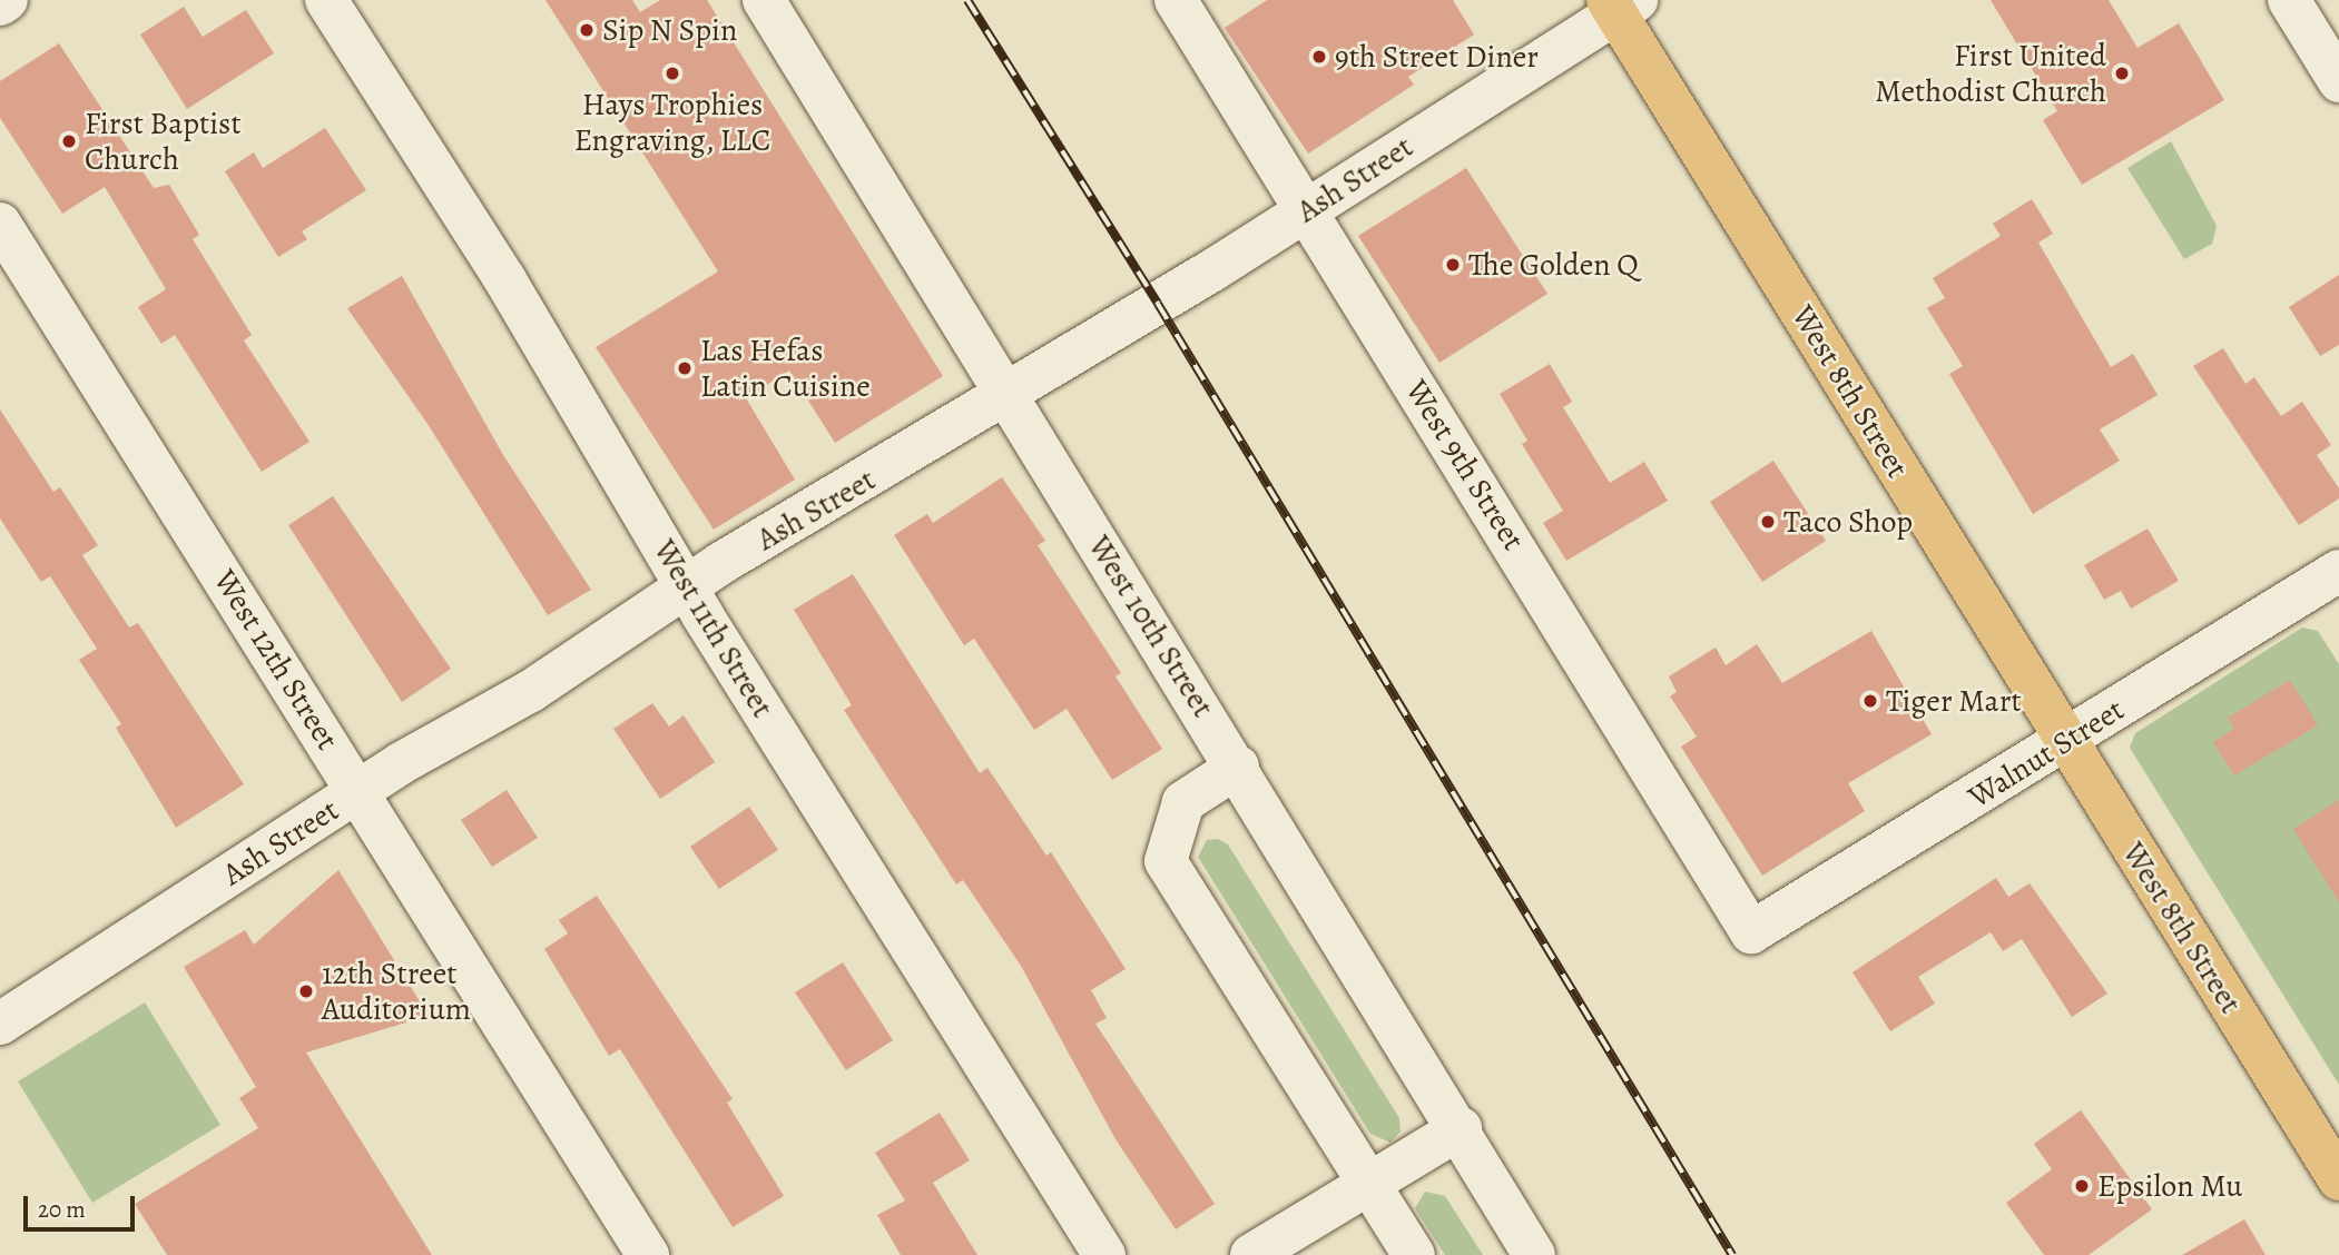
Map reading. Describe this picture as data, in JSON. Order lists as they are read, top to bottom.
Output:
{
  "streets": {
    "main road": ["West 8th Street"],
    "street": [
      "Ash Street",
      "West 9th Street",
      "West 10th Street",
      "West 11th Street",
      "West 12th Street",
      "Walnut Street"
    ]
  },
  "crossings": [
    ["Ash Street", "West 8th Street"],
    ["Ash Street", "West 9th Street"],
    ["Ash Street", "West 10th Street"],
    ["Ash Street", "West 11th Street"],
    ["Ash Street", "West 12th Street"],
    ["West 8th Street", "Walnut Street"],
    ["West 9th Street", "Walnut Street"]
  ],
  "places": [
    "Sip N Spin",
    "9th Street Diner",
    "Hays Trophies Engraving, LLC",
    "First United Methodist Church",
    "First Baptist Church",
    "The Golden Q",
    "Las Hefas Latin Cuisine",
    "Taco Shop",
    "Tiger Mart",
    "12th Street Auditorium",
    "Epsilon Mu"
  ],
  "scale_bar": "20 m"
}
